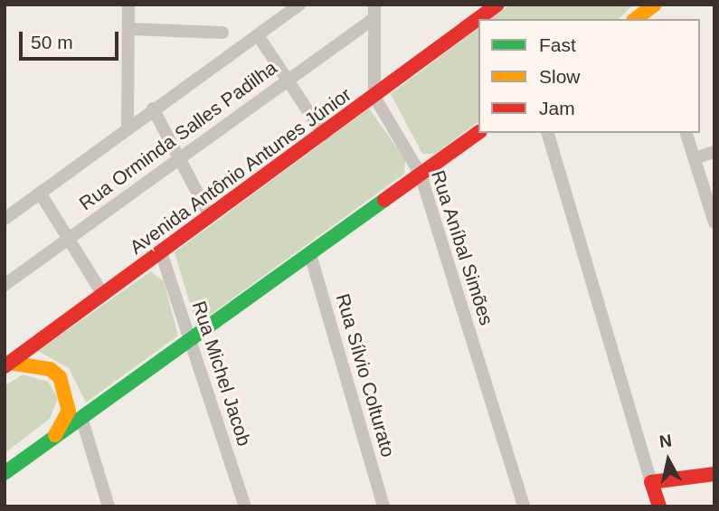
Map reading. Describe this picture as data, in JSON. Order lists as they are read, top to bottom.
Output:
{
  "streets": {
    "main road": ["Avenida Antônio Antunes Júnior"],
    "street": [
      "Rua Orminda Salles Padilha",
      "Rua Aníbal Simões",
      "Rua Michel Jacob",
      "Rua Sílvio Colturato"
    ]
  },
  "crossings": [
    ["Avenida Antônio Antunes Júnior", "Rua Aníbal Simões"],
    ["Avenida Antônio Antunes Júnior", "Rua Michel Jacob"]
  ],
  "legend": ["Fast", "Slow", "Jam"],
  "scale_bar": "50 m",
  "north": "top"
}
